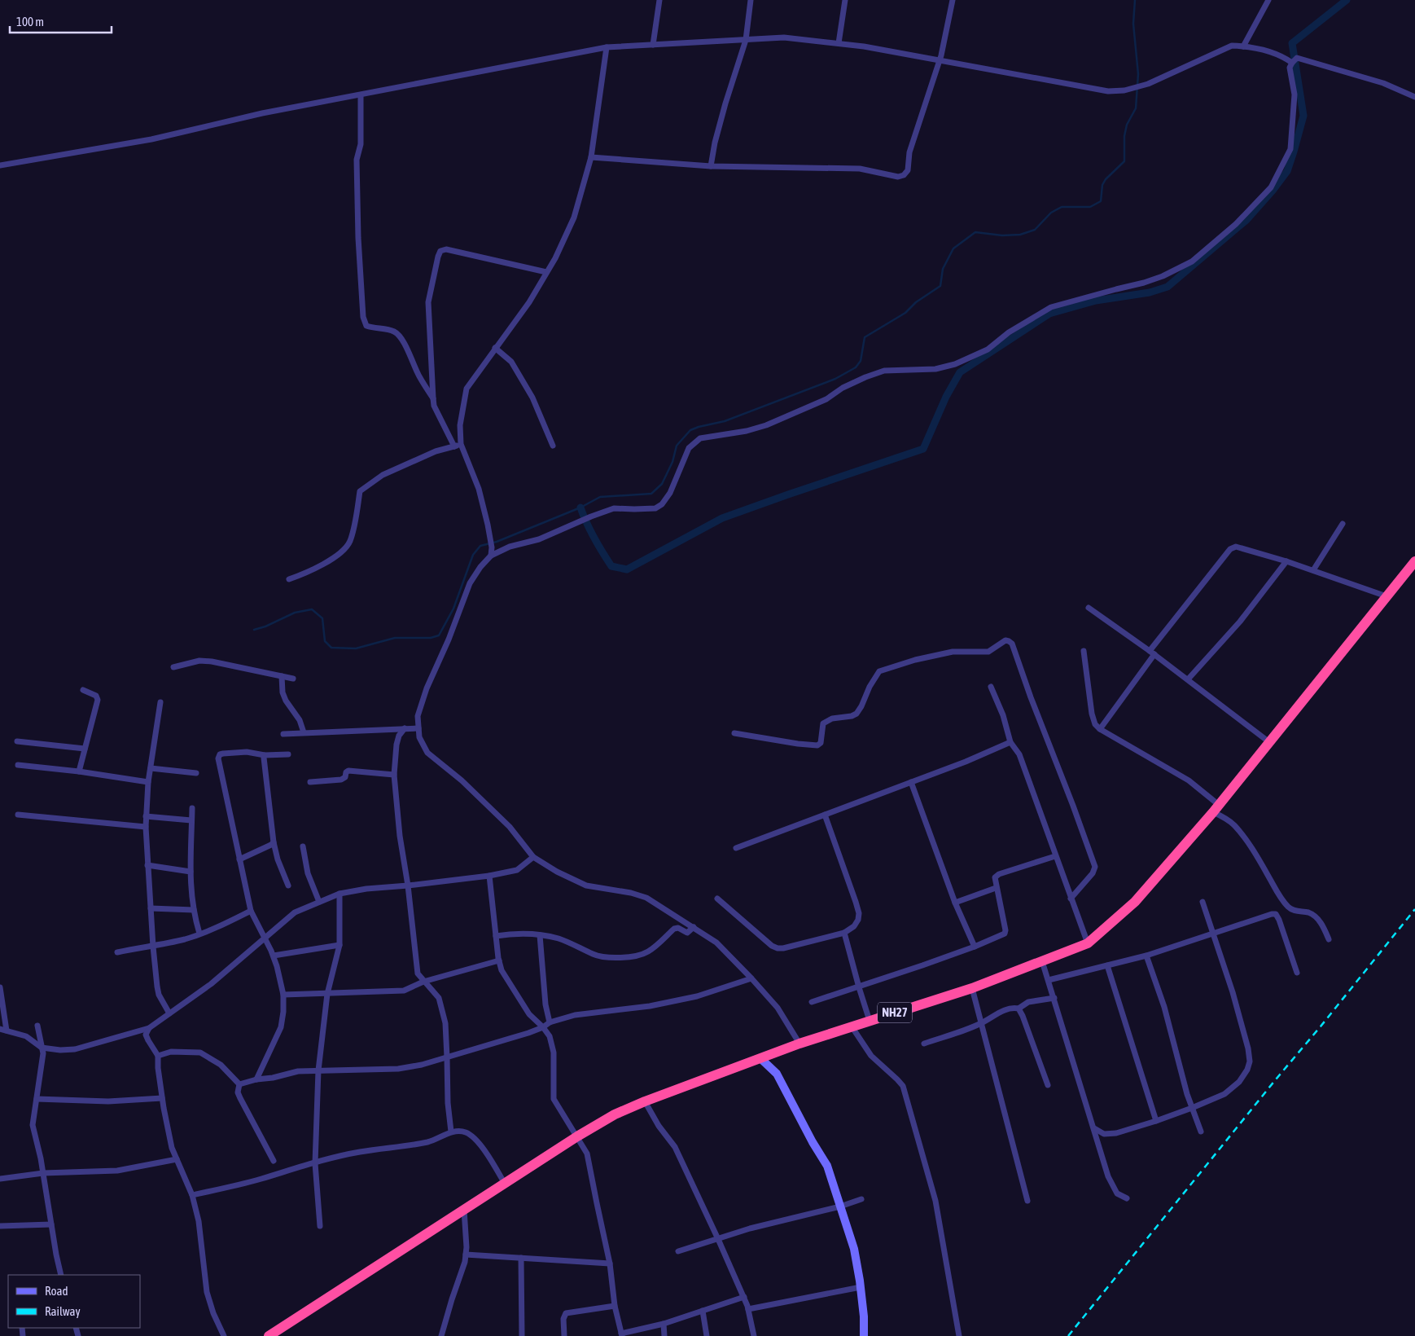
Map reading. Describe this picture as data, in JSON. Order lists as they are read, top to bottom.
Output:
{
  "streets": {
    "highway": ["NH27"]
  },
  "legend": ["Road", "Railway"],
  "scale_bar": "100 m"
}
